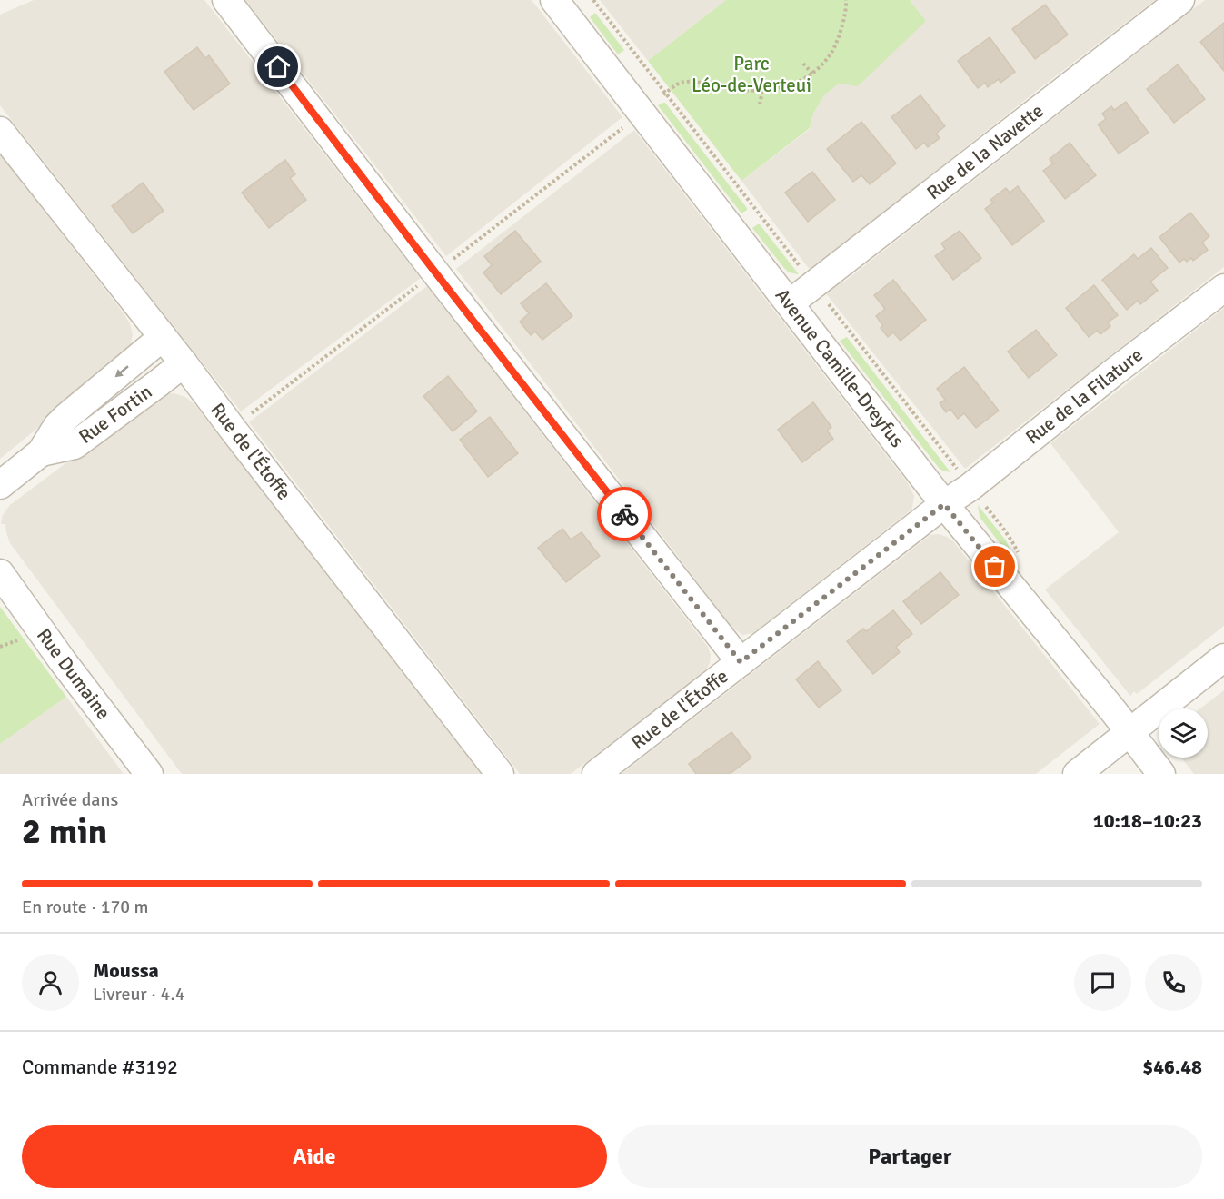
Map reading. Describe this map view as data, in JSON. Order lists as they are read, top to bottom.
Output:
{
  "streets": {
    "street": [
      "Rue de la Navette",
      "Avenue Camille-Dreyfus",
      "Rue de la Filature",
      "Rue Fortin",
      "Rue de l'Étoffe",
      "Rue Dumaine"
    ]
  },
  "crossings": [
    ["Rue de la Navette", "Avenue Camille-Dreyfus"],
    ["Avenue Camille-Dreyfus", "Rue de la Filature"],
    ["Avenue Camille-Dreyfus", "Rue de l'Étoffe"],
    ["Rue de la Filature", "Rue de l'Étoffe"],
    ["Rue Fortin", "Rue de l'Étoffe"]
  ],
  "parks": ["Parc Léo-de-Verteui"],
  "page": {
    "heading": ["2 min", "Arrivée dans", "10:18–10:23"],
    "panel": [
      "Moussa",
      "Livreur · 4.4",
      "Commande #3192",
      "$46.48"
    ],
    "bar": "En route · 170 m",
    "buttons": ["Aide", "Partager"]
  }
}
